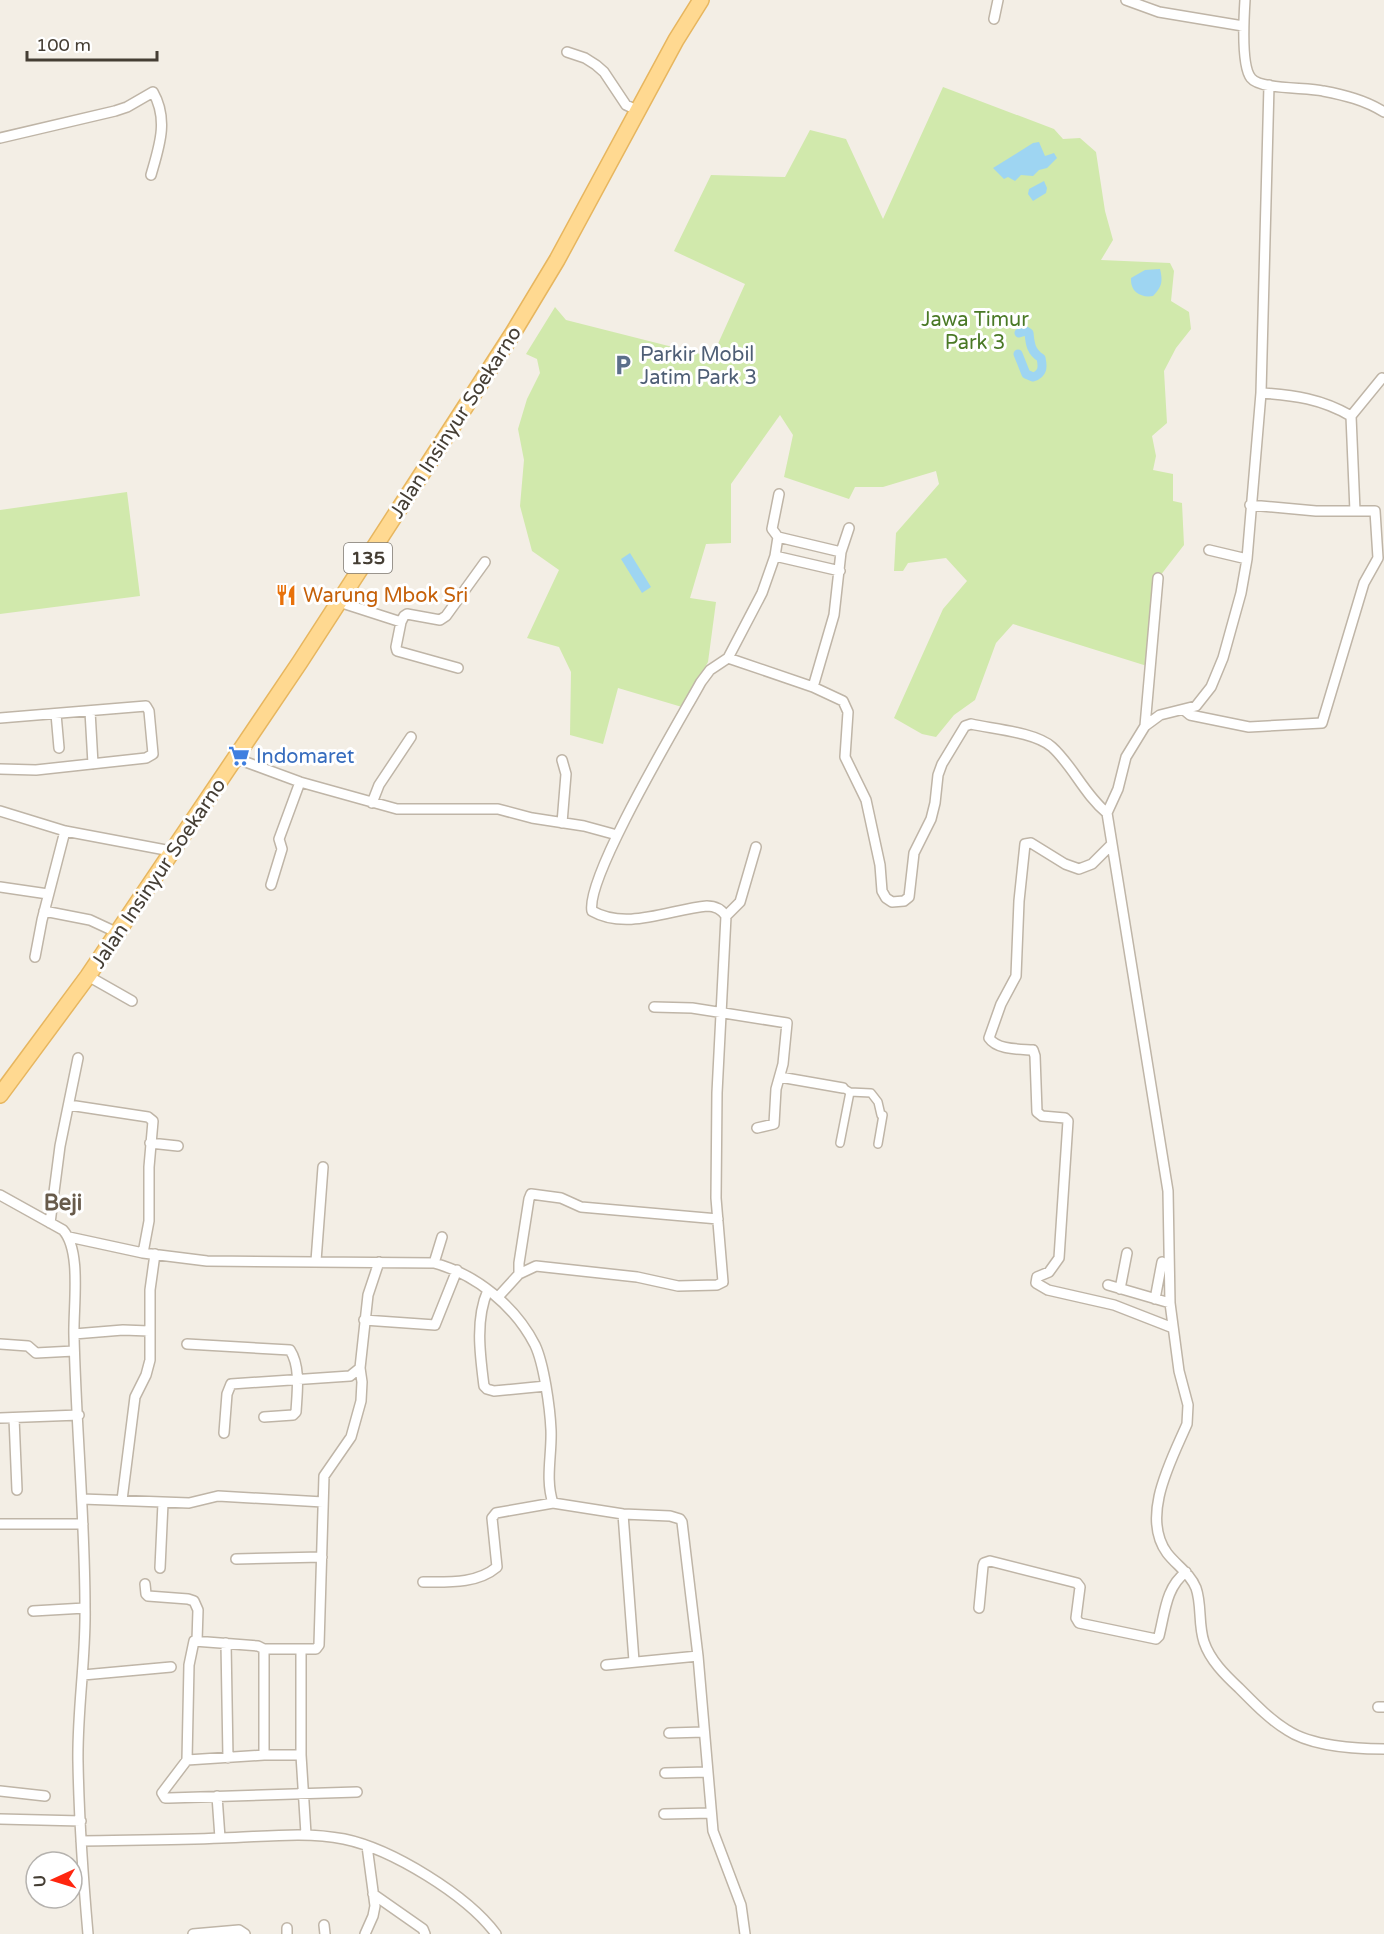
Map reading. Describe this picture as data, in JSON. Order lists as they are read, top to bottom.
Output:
{
  "streets": {
    "main road": ["Jalan Insinyur Soekarno", "135"]
  },
  "districts": ["Beji"],
  "parks": ["Jawa Timur Park 3"],
  "places": {
    "parking": ["Parkir Mobil Jatim Park 3"],
    "restaurant": ["Warung Mbok Sri"],
    "supermarket": ["Indomaret"]
  },
  "scale_bar": "100 m",
  "north": "left"
}
